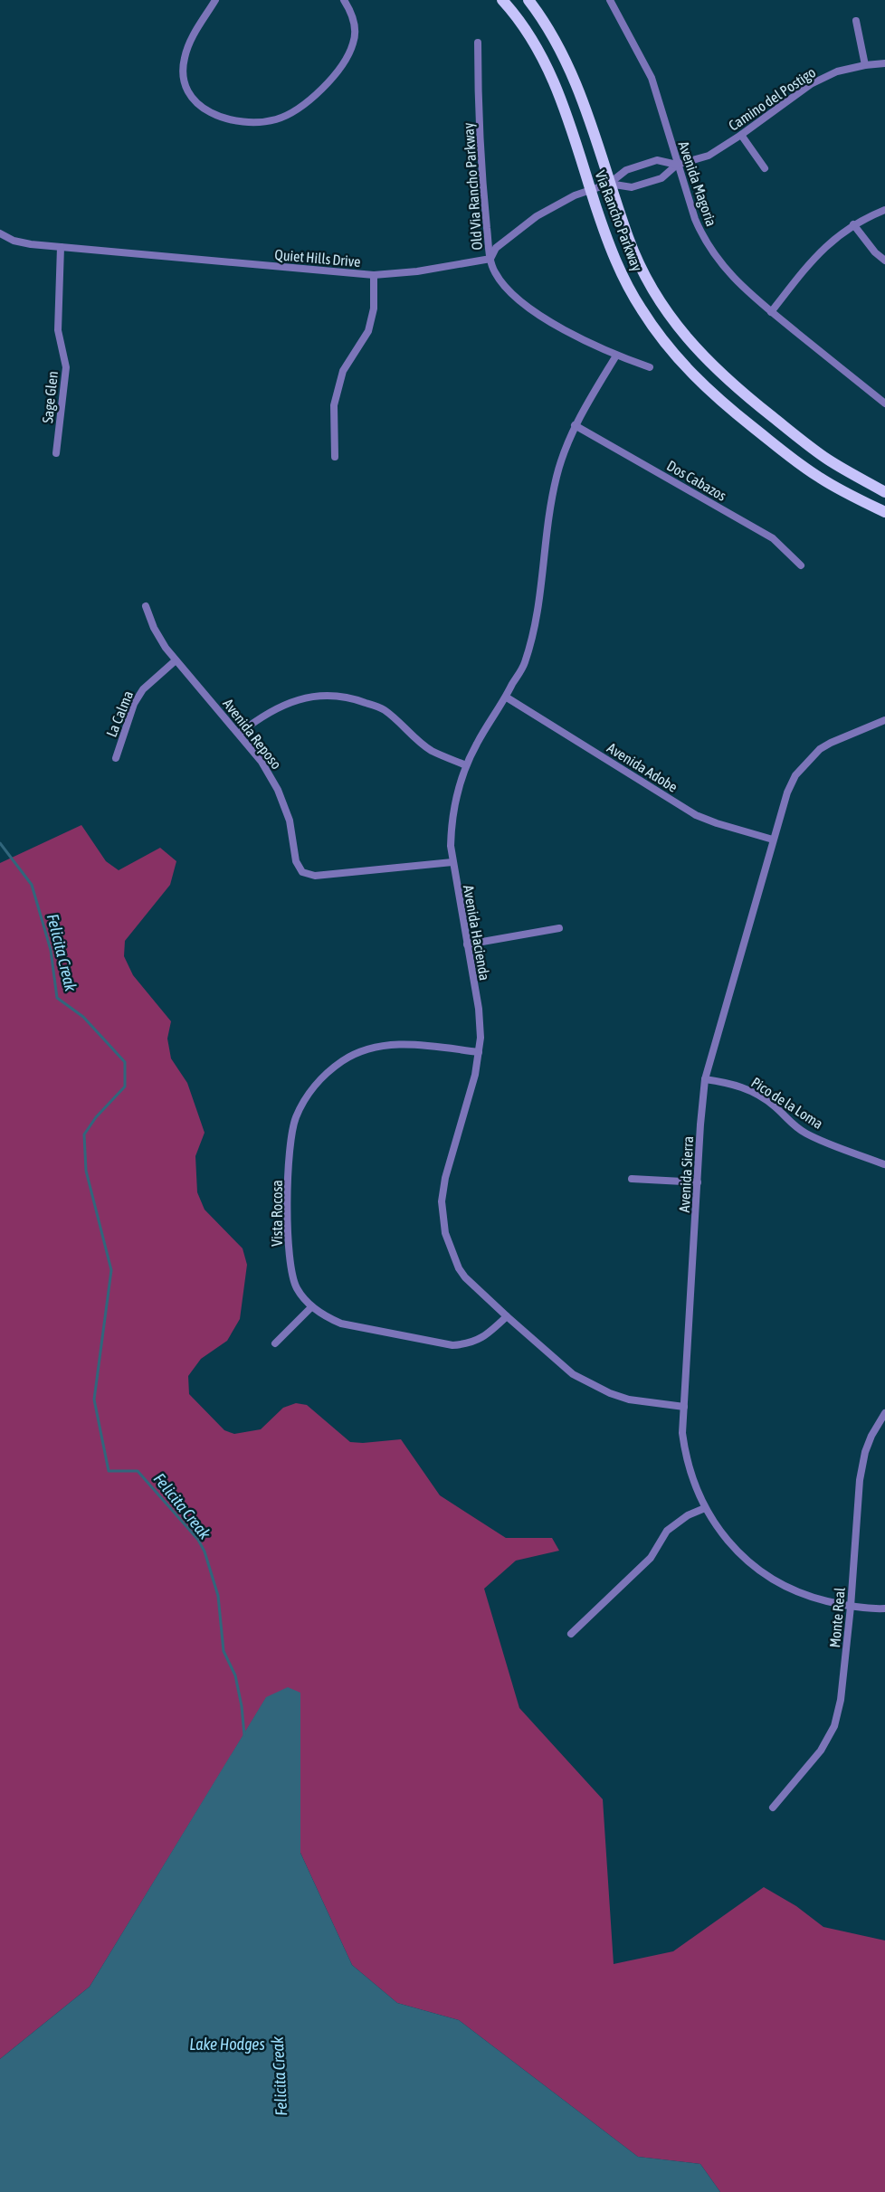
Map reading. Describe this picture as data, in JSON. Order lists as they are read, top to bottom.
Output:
{
  "streets": {
    "main road": ["Via Rancho Parkway"],
    "street": [
      "Camino del Postigo",
      "Avenida Magoria",
      "Old Via Rancho Parkway",
      "Quiet Hills Drive",
      "Sage Glen",
      "Dos Cabazos",
      "La Calma",
      "Avenida Reposo",
      "Avenida Adobe",
      "Avenida Hacienda",
      "Pico de la Loma",
      "Avenida Sierra",
      "Vista Rocosa",
      "Monte Real"
    ]
  },
  "crossings": [
    ["Camino del Postigo", "Avenida Magoria"],
    ["Old Via Rancho Parkway", "Quiet Hills Drive"],
    ["Old Via Rancho Parkway", "Avenida Hacienda"],
    ["Quiet Hills Drive", "Sage Glen"],
    ["Dos Cabazos", "Avenida Hacienda"],
    ["La Calma", "Avenida Reposo"],
    ["Avenida Reposo", "Avenida Hacienda"],
    ["Avenida Adobe", "Avenida Hacienda"],
    ["Avenida Adobe", "Avenida Sierra"],
    ["Avenida Hacienda", "Avenida Sierra"],
    ["Avenida Hacienda", "Vista Rocosa"],
    ["Pico de la Loma", "Avenida Sierra"],
    ["Avenida Sierra", "Monte Real"]
  ],
  "water": ["Felicita Creak", "Lake Hodges"]
}
